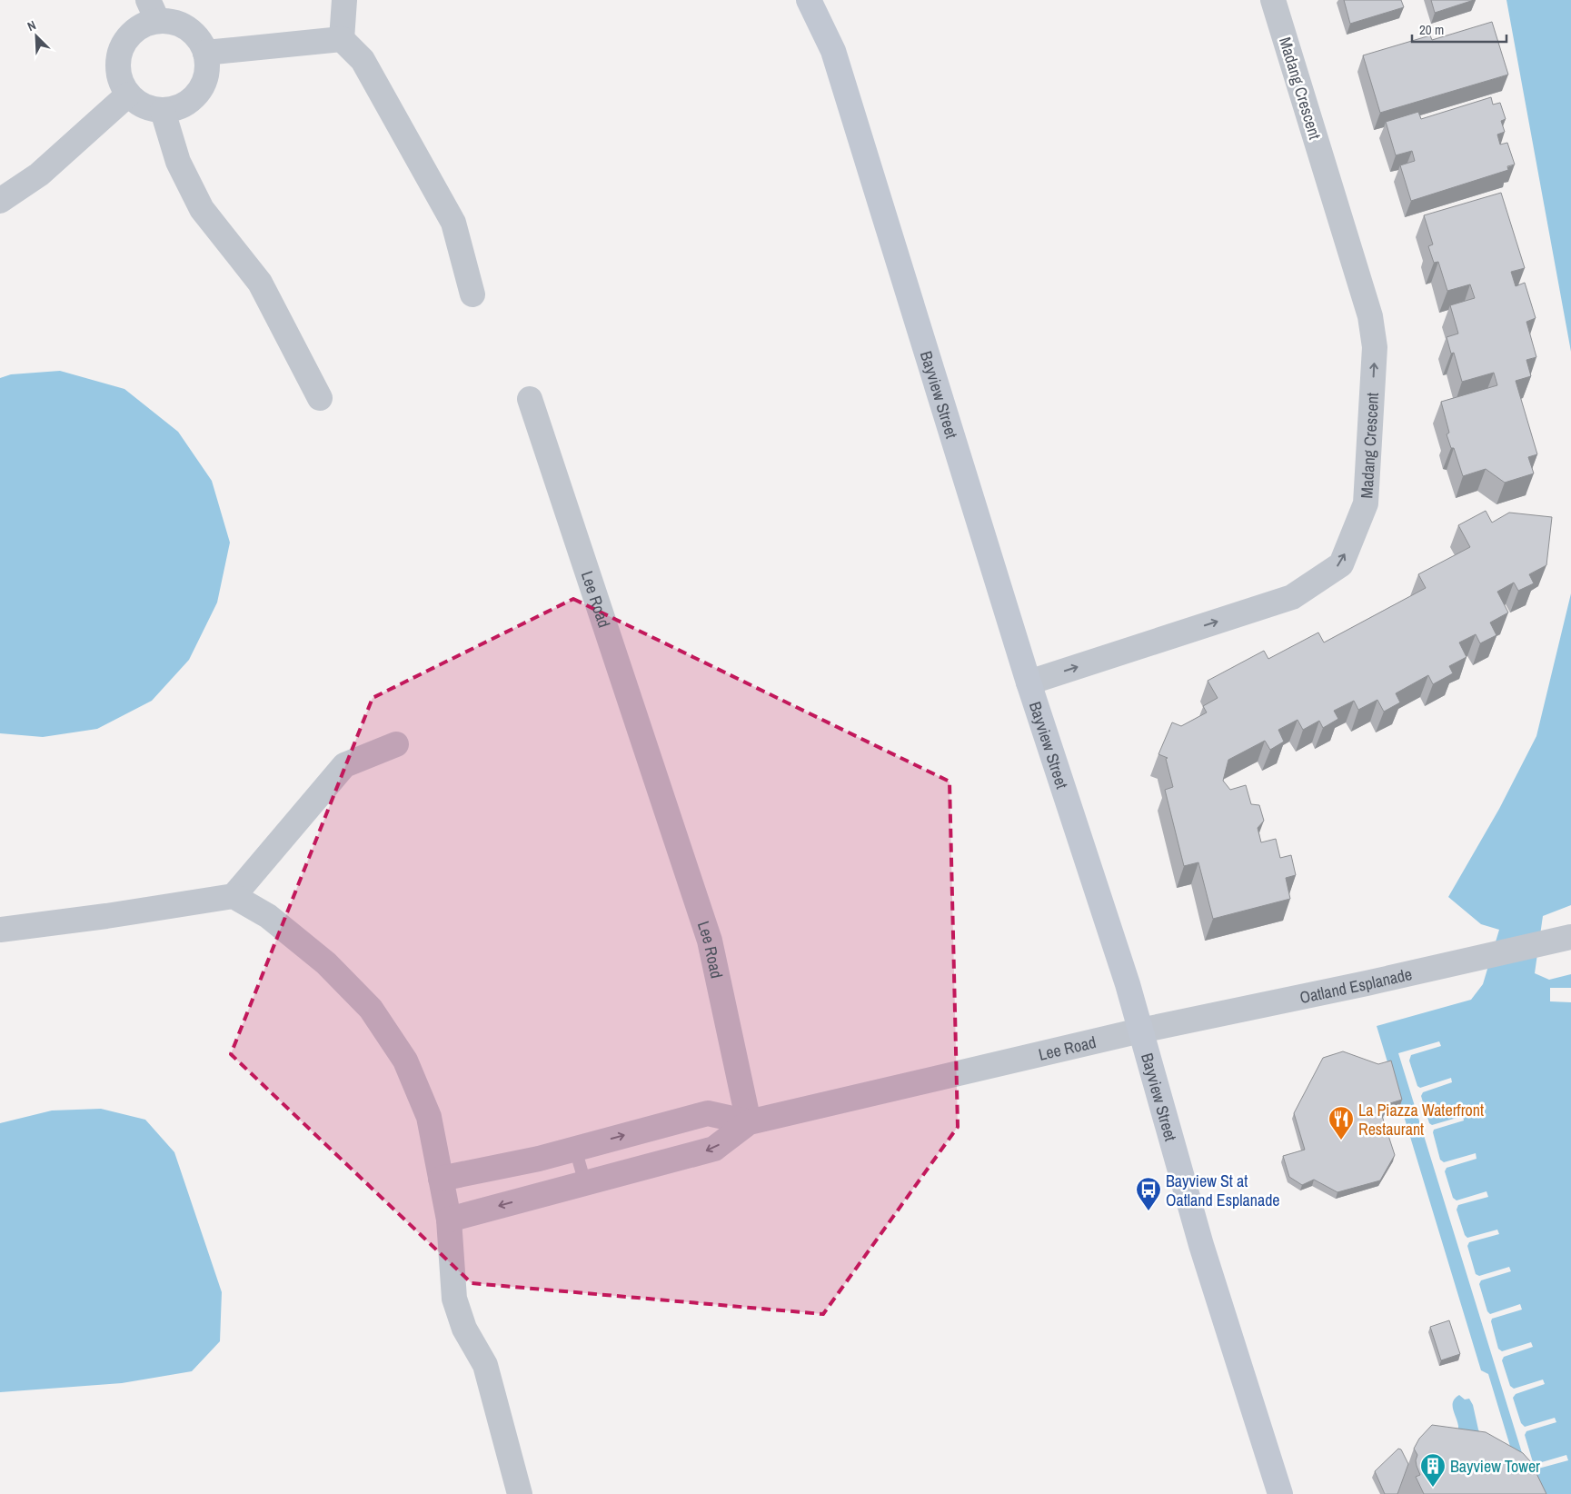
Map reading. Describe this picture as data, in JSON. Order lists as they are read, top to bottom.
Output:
{
  "streets": {
    "main road": ["Bayview Street"],
    "street": ["Madang Crescent", "Lee Road", "Oatland Esplanade"]
  },
  "crossings": [
    ["Madang Crescent", "Bayview Street"],
    ["Bayview Street", "Lee Road"],
    ["Bayview Street", "Oatland Esplanade"],
    ["Lee Road", "Oatland Esplanade"]
  ],
  "places": {
    "restaurant": ["La Piazza Waterfront Restaurant"],
    "bus stop": ["Bayview St at Oatland Esplanade"],
    "building": ["Bayview Tower"]
  },
  "scale_bar": "20 m",
  "north": "top left"
}
